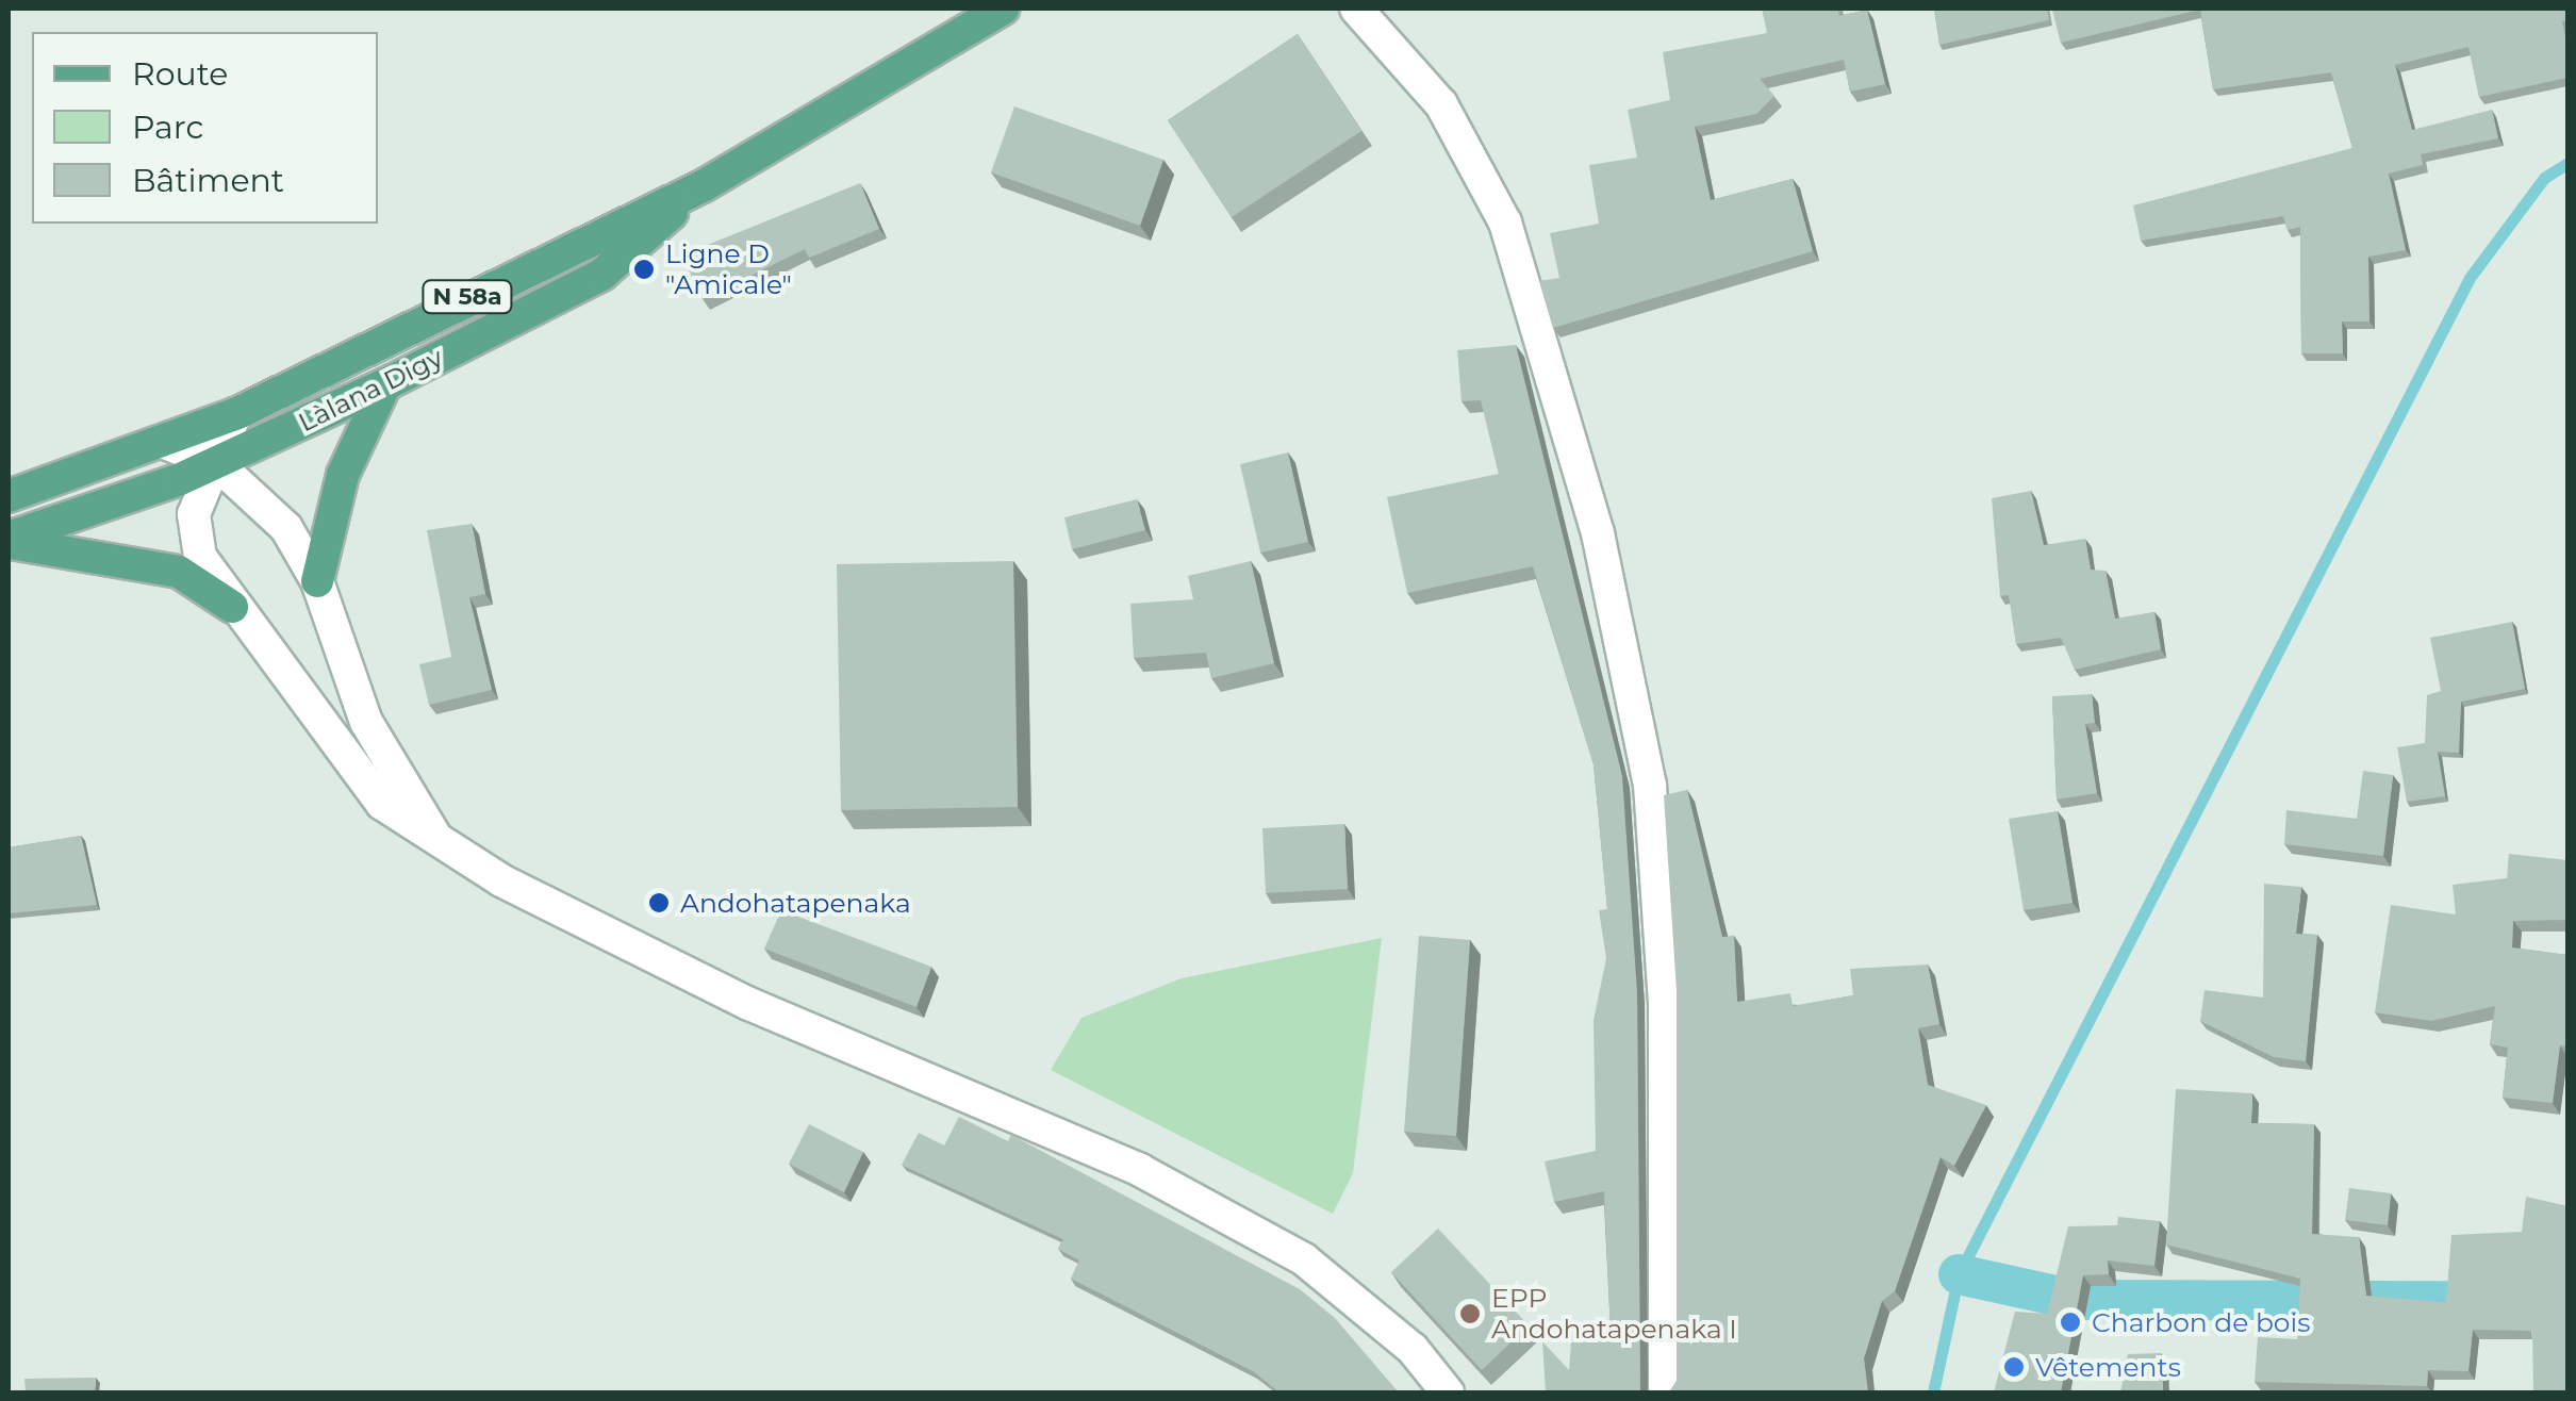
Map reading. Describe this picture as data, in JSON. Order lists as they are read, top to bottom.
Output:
{
  "streets": {
    "main road": ["N 58a", "Làlana Digy"]
  },
  "places": [
    "Ligne D \"Amicale\"",
    "Andohatapenaka",
    "EPP Andohatapenaka I",
    "Charbon de bois",
    "Vêtements"
  ],
  "legend": ["Route", "Parc", "Bâtiment"]
}
